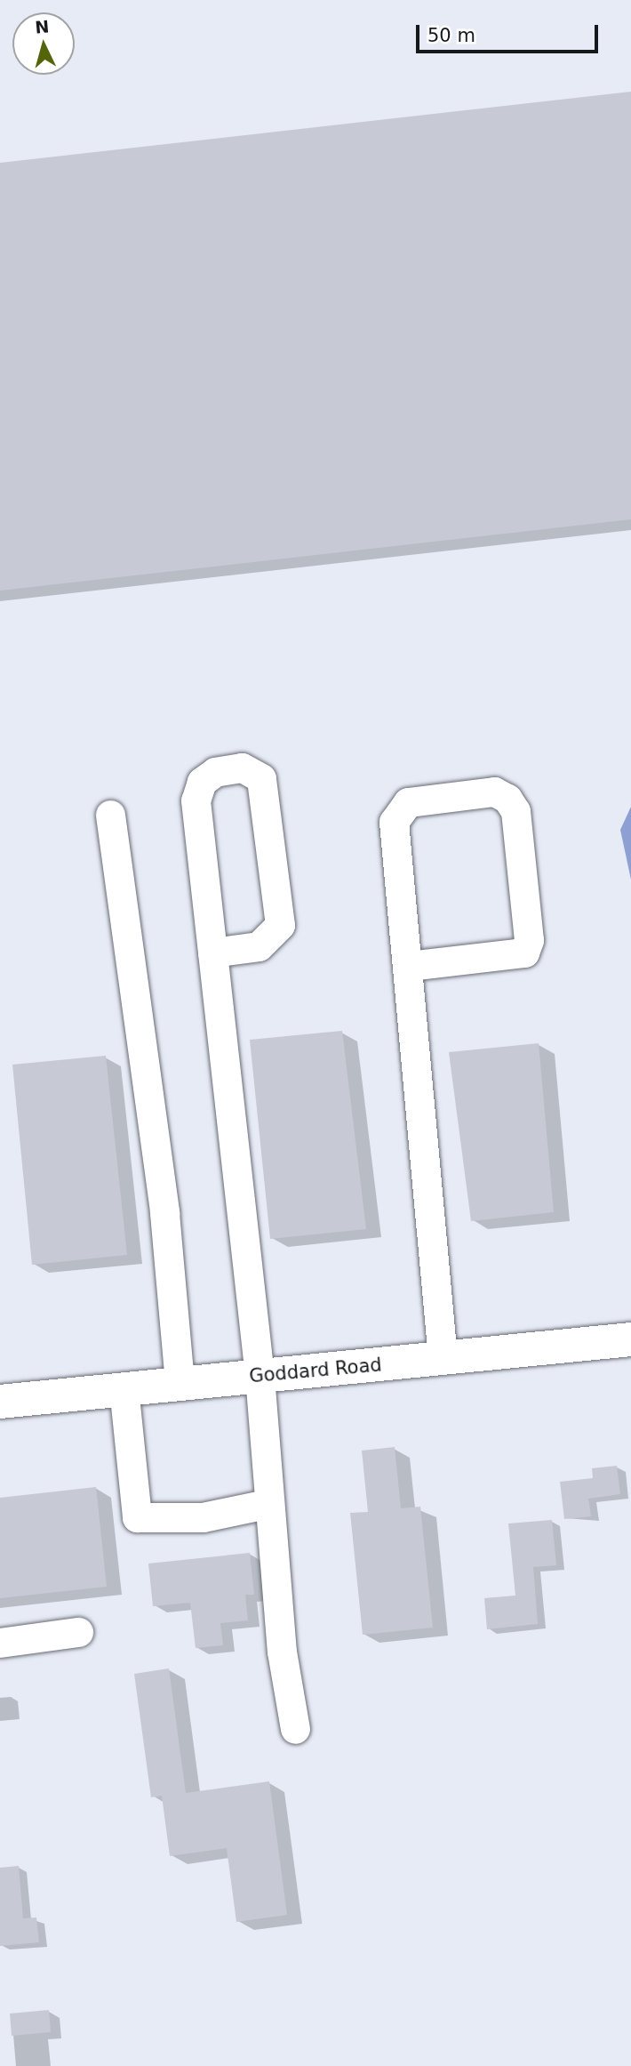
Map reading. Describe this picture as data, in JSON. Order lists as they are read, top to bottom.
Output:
{
  "streets": {
    "main road": ["Goddard Road"]
  },
  "scale_bar": "50 m",
  "north": "top"
}
